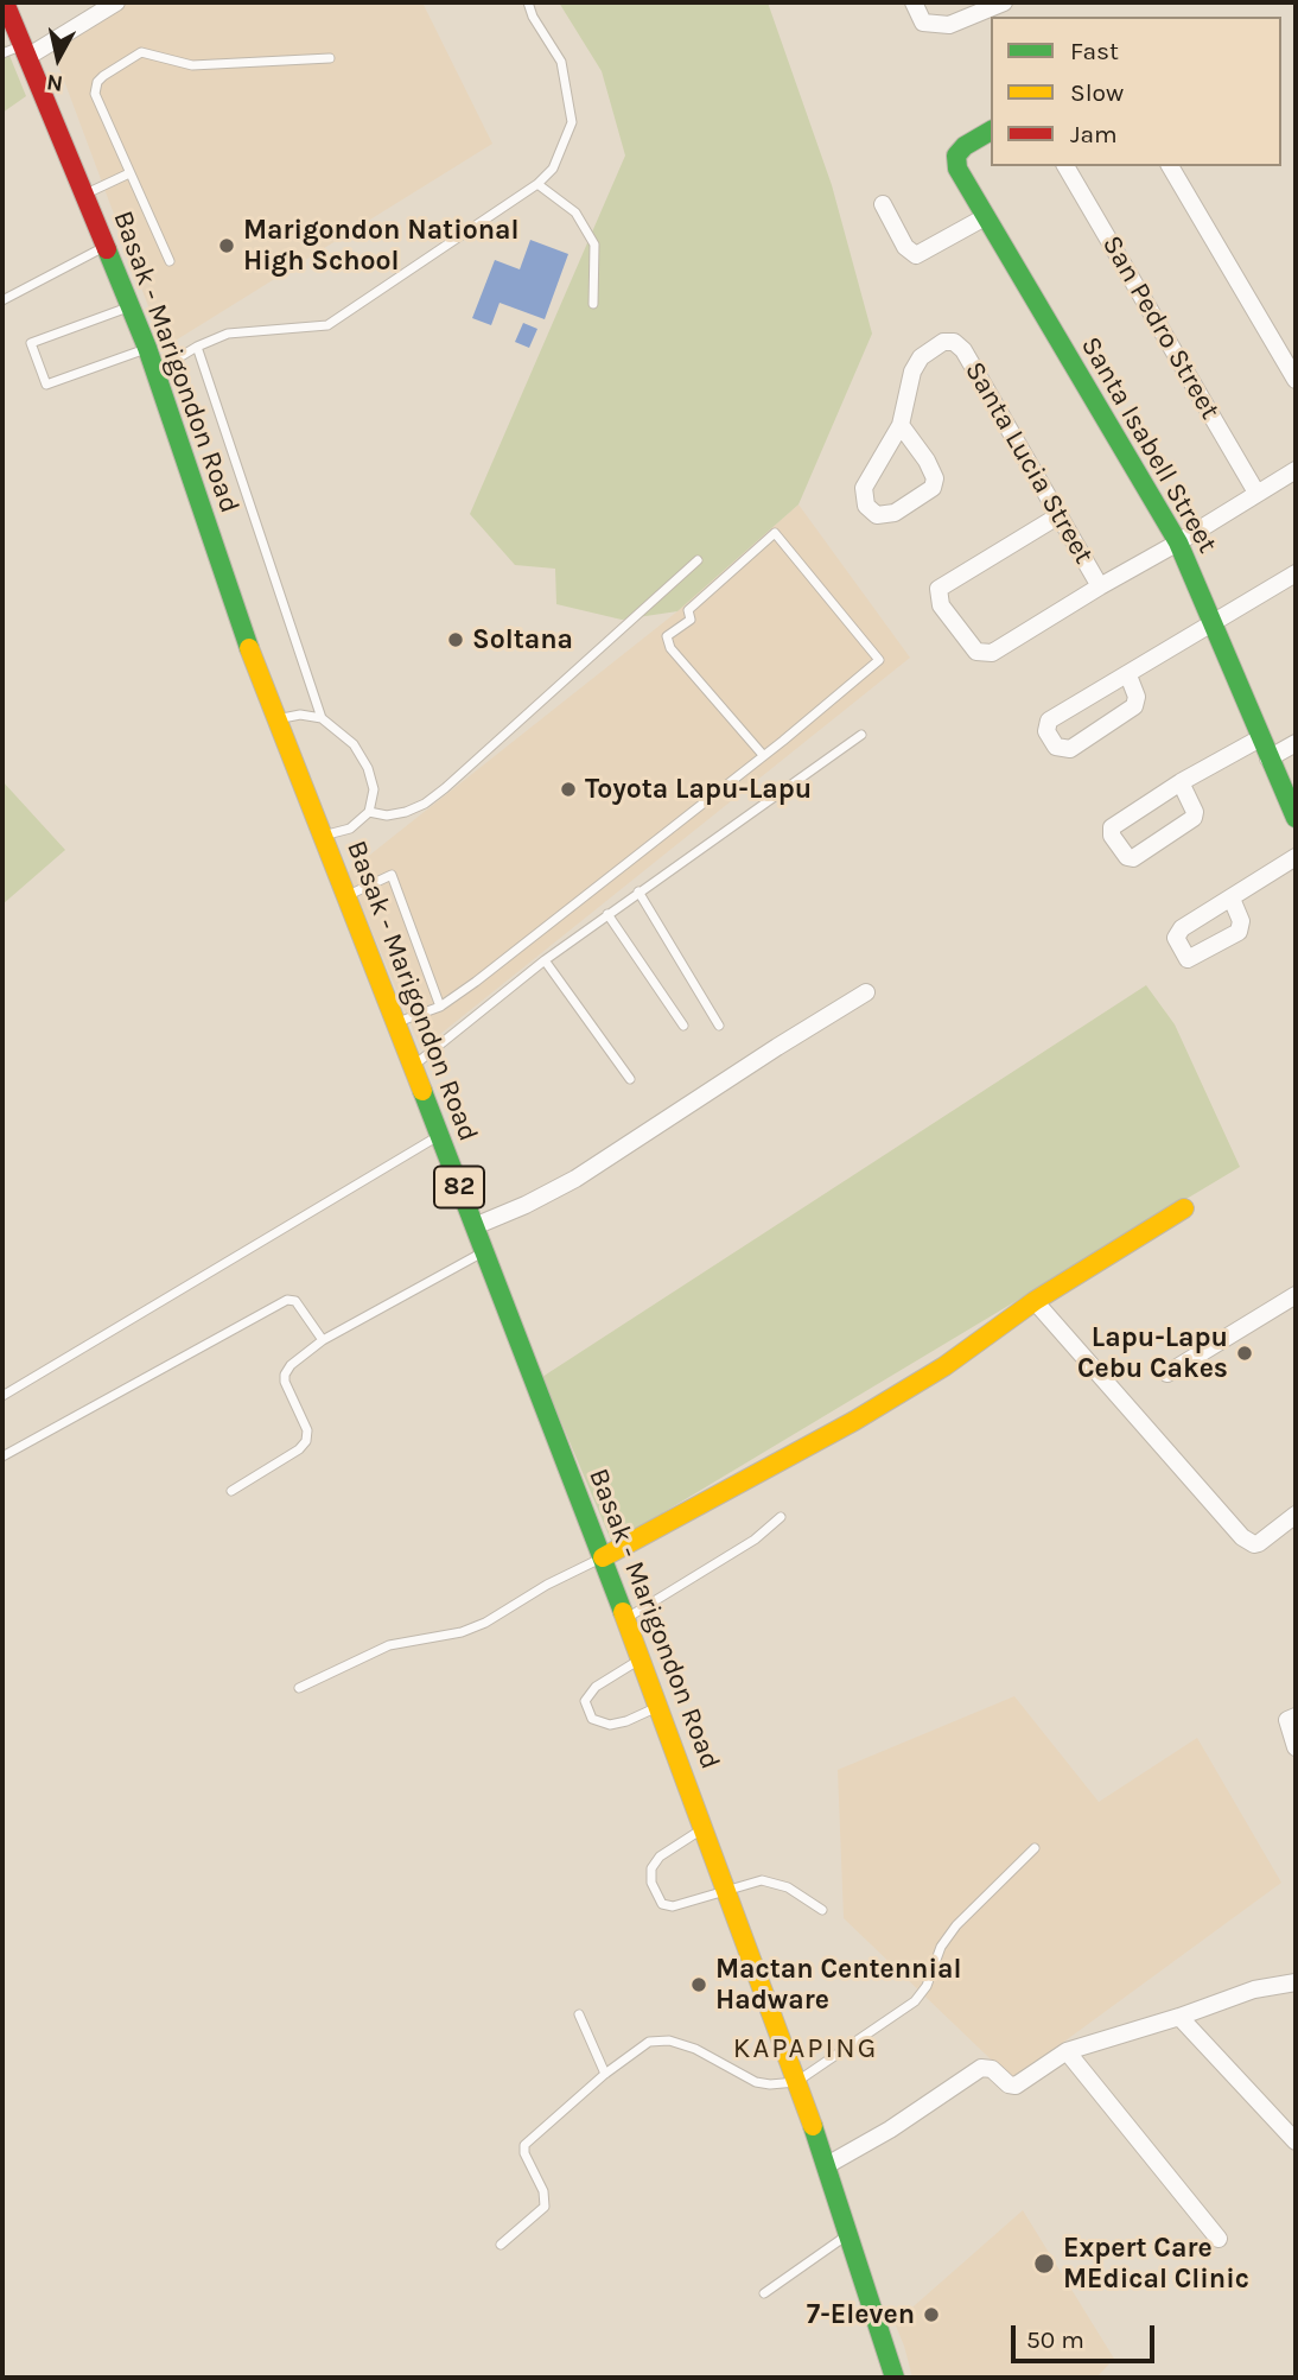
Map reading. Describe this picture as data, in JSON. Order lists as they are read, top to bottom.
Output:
{
  "streets": {
    "main road": ["Basak - Marigondon Road", "Santa Isabell Street", "82"],
    "street": ["San Pedro Street", "Santa Lucia Street"]
  },
  "districts": ["KAPAPING"],
  "places": [
    "Marigondon National High School",
    "Soltana",
    "Toyota Lapu-Lapu",
    "Lapu-Lapu Cebu Cakes",
    "Mactan Centennial Hadware",
    "Expert Care MEdical Clinic",
    "7-Eleven"
  ],
  "legend": ["Fast", "Slow", "Jam"],
  "scale_bar": "50 m",
  "north": "bottom"
}
